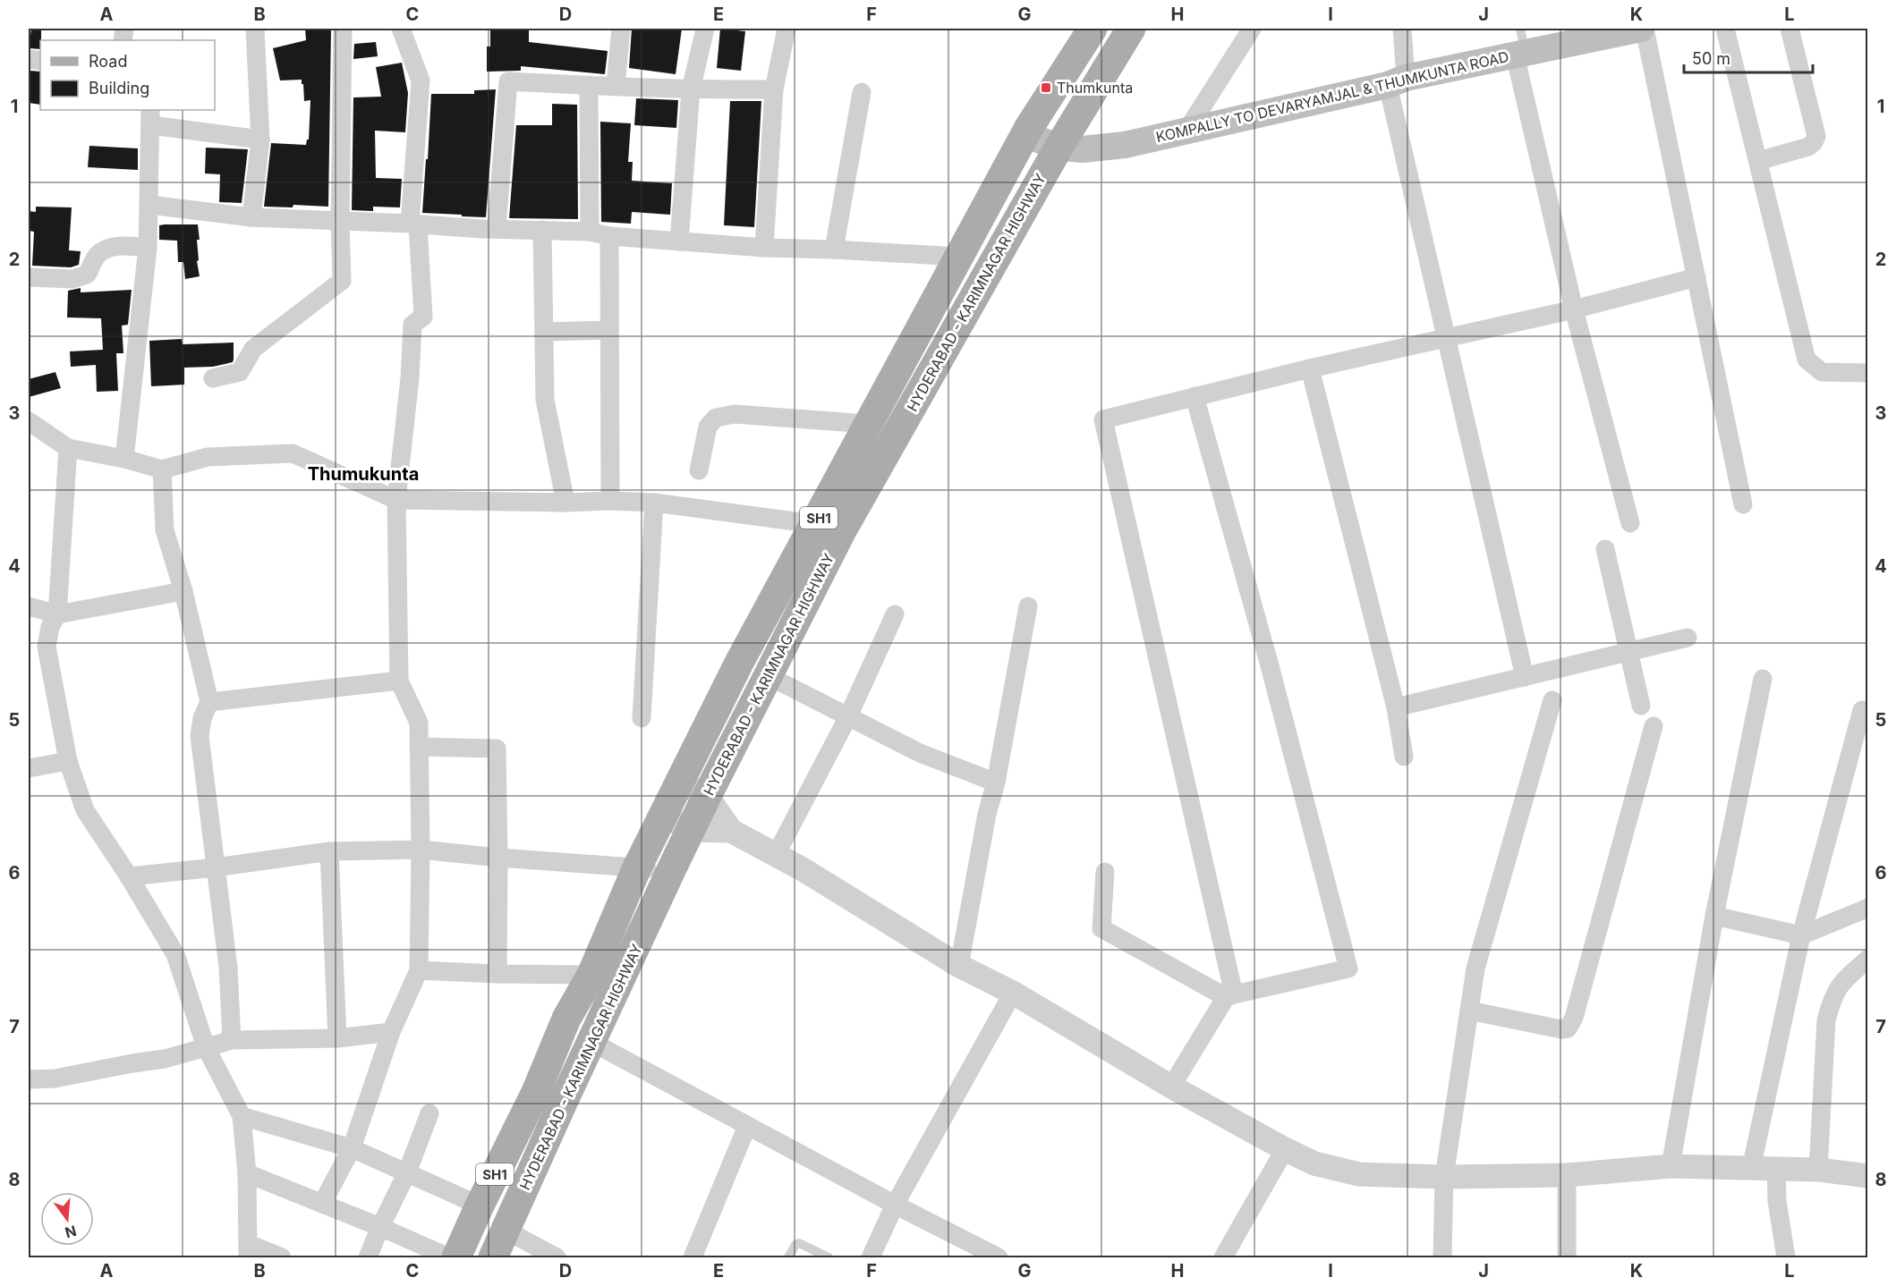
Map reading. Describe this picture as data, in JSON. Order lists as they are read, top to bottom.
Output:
{
  "streets": {
    "main road": ["KOMPALLY TO DEVARYAMJAL & THUMKUNTA ROAD", "HYDERABAD - KARIMNAGAR HIGHWAY", "SH1"]
  },
  "crossings": [
    ["KOMPALLY TO DEVARYAMJAL & THUMKUNTA ROAD", "HYDERABAD - KARIMNAGAR HIGHWAY"]
  ],
  "districts": ["Thumukunta"],
  "places": {
    "transit": ["Thumkunta"]
  },
  "legend": ["Road", "Building"],
  "scale_bar": "50 m",
  "north": "bottom",
  "grid": {
    "columns": [
      "A",
      "B",
      "C",
      "D",
      "E",
      "F",
      "G",
      "H",
      "I",
      "J",
      "K",
      "L"
    ],
    "rows": [
      "1",
      "2",
      "3",
      "4",
      "5",
      "6",
      "7",
      "8"
    ]
  }
}
